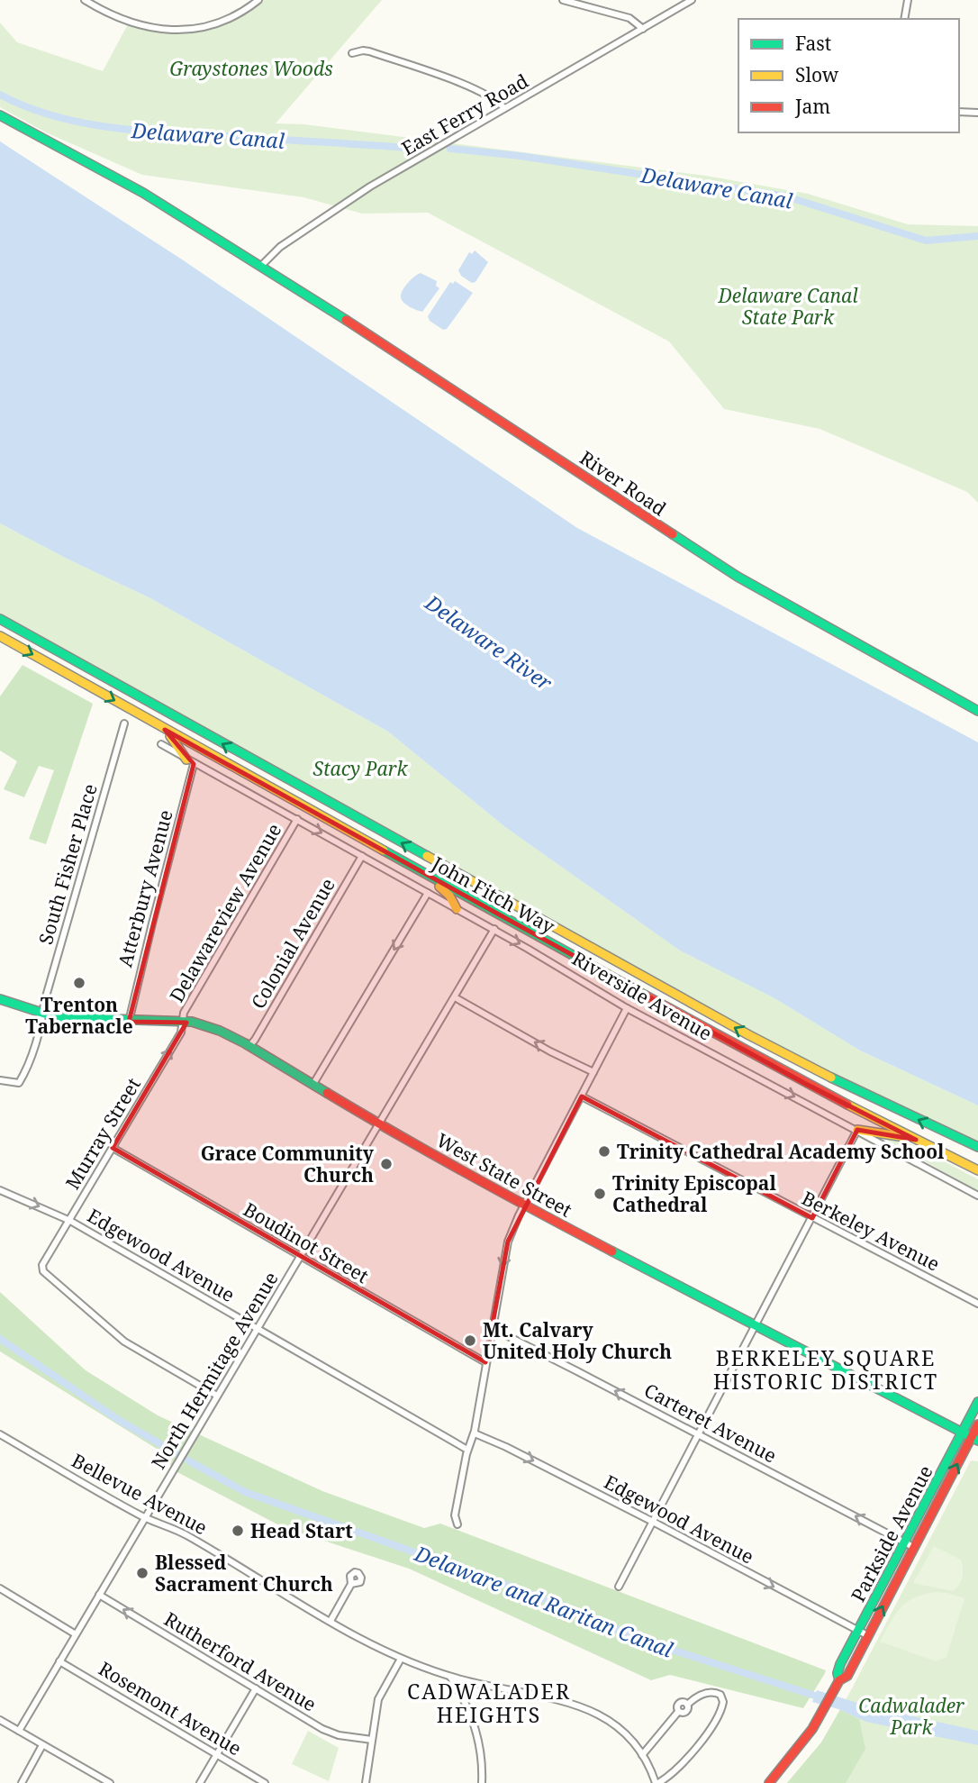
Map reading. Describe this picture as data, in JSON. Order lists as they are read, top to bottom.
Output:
{
  "streets": {
    "main road": [
      "River Road",
      "John Fitch Way",
      "West State Street",
      "Parkside Avenue"
    ],
    "street": [
      "East Ferry Road",
      "South Fisher Place",
      "Atterbury Avenue",
      "Delawareview Avenue",
      "Colonial Avenue",
      "Riverside Avenue",
      "Murray Street",
      "Berkeley Avenue",
      "Boudinot Street",
      "Edgewood Avenue",
      "North Hermitage Avenue",
      "Carteret Avenue",
      "Bellevue Avenue",
      "Rutherford Avenue",
      "Rosemont Avenue"
    ]
  },
  "crossings": [
    ["East Ferry Road", "River Road"],
    ["South Fisher Place", "West State Street"],
    ["Atterbury Avenue", "Riverside Avenue"],
    ["Atterbury Avenue", "West State Street"],
    ["Delawareview Avenue", "Riverside Avenue"],
    ["Delawareview Avenue", "Murray Street"],
    ["Delawareview Avenue", "West State Street"],
    ["Colonial Avenue", "Riverside Avenue"],
    ["Colonial Avenue", "West State Street"],
    ["Riverside Avenue", "North Hermitage Avenue"],
    ["Murray Street", "West State Street"],
    ["Murray Street", "Boudinot Street"],
    ["Murray Street", "Edgewood Avenue"],
    ["Murray Street", "North Hermitage Avenue"],
    ["West State Street", "North Hermitage Avenue"],
    ["West State Street", "Parkside Avenue"],
    ["Boudinot Street", "North Hermitage Avenue"],
    ["Edgewood Avenue", "North Hermitage Avenue"],
    ["Edgewood Avenue", "Parkside Avenue"],
    ["North Hermitage Avenue", "Bellevue Avenue"],
    ["North Hermitage Avenue", "Rutherford Avenue"],
    ["North Hermitage Avenue", "Rosemont Avenue"],
    ["Carteret Avenue", "Parkside Avenue"]
  ],
  "one_way": [
    "Riverside Avenue",
    "Edgewood Avenue",
    "Carteret Avenue",
    "Rutherford Avenue"
  ],
  "districts": ["BERKELEY SQUARE HISTORIC DISTRICT", "CADWALADER HEIGHTS"],
  "water": ["Delaware Canal", "Delaware River", "Delaware and Raritan Canal"],
  "parks": [
    "Graystones Woods",
    "Delaware Canal State Park",
    "Stacy Park",
    "Cadwalader Park"
  ],
  "places": [
    "Trenton Tabernacle",
    "Trinity Cathedral Academy School",
    "Grace Community Church",
    "Trinity Episcopal Cathedral",
    "Mt. Calvary United Holy Church",
    "Head Start",
    "Blessed Sacrament Church"
  ],
  "legend": ["Fast", "Slow", "Jam"]
}
